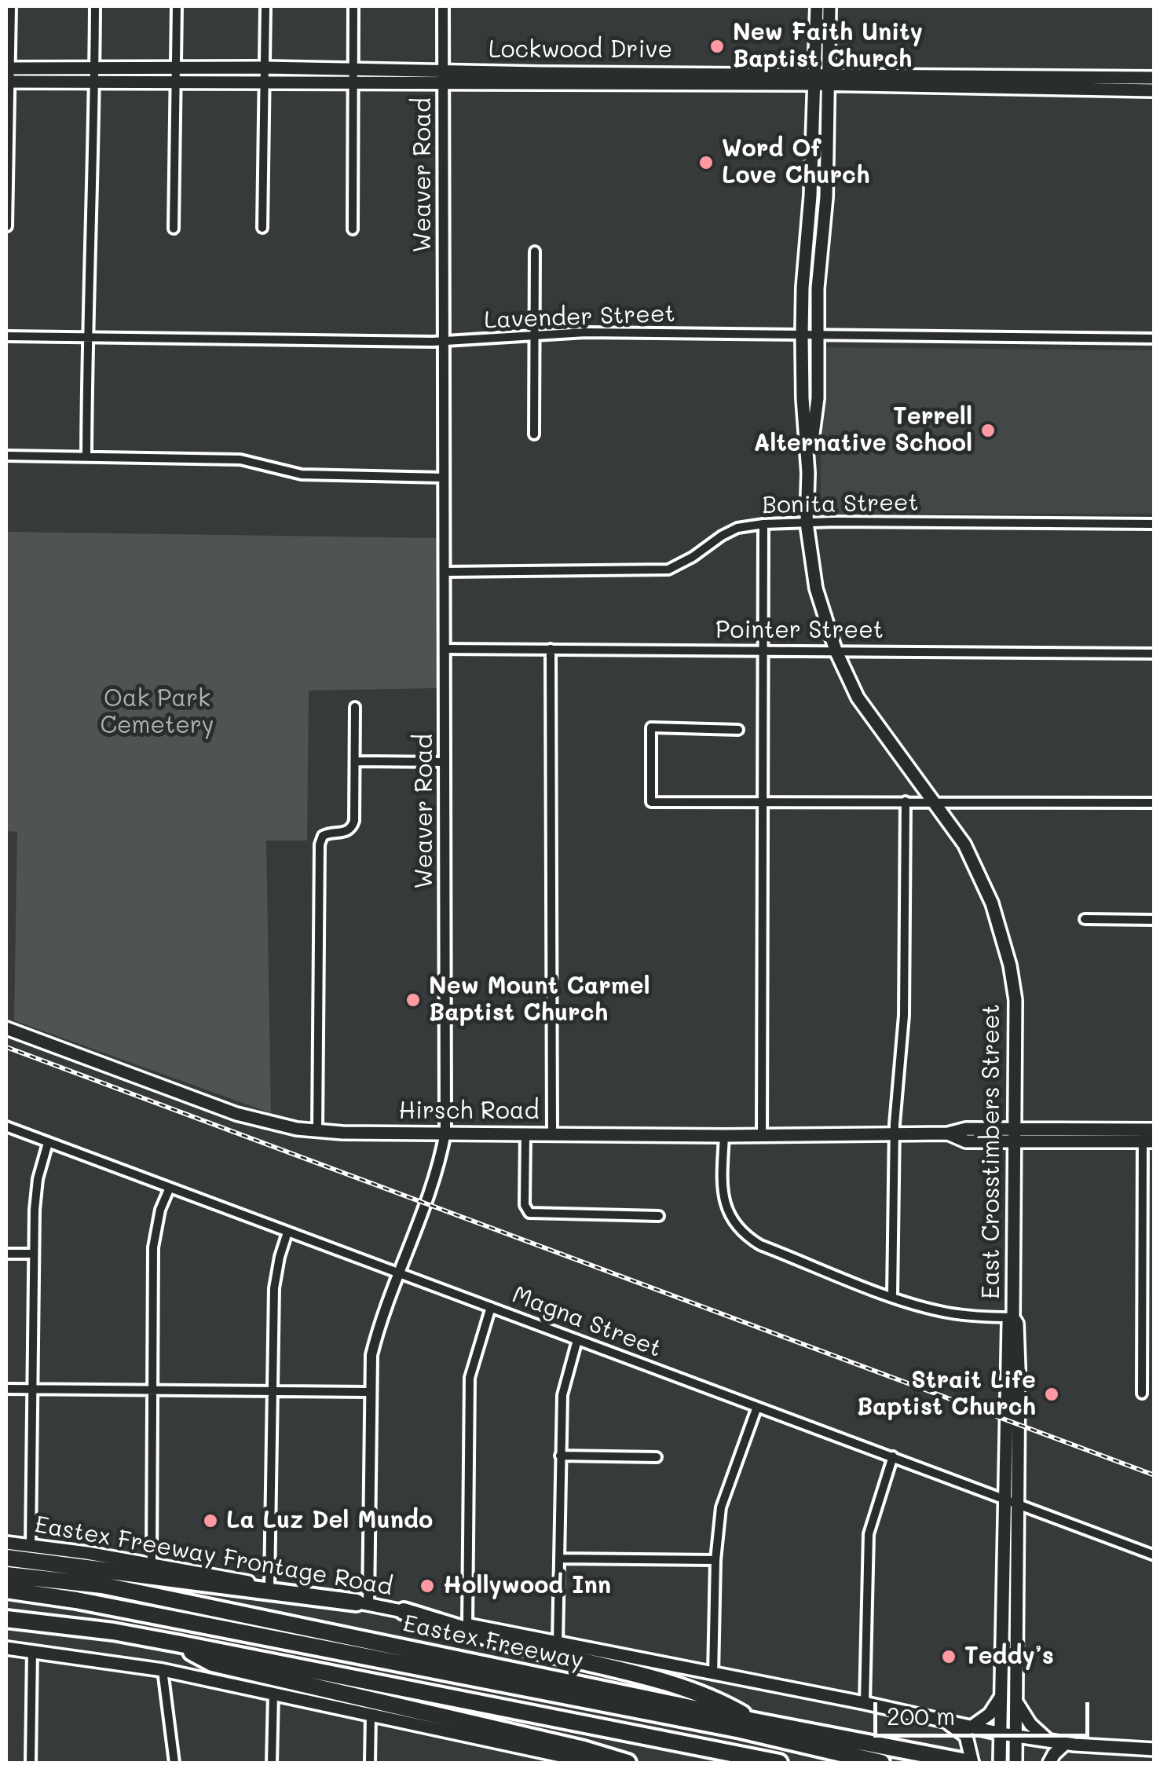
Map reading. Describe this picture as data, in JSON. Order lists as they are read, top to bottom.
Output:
{
  "streets": {
    "highway": ["Eastex Freeway"],
    "main road": [
      "Lockwood Drive",
      "Hirsch Road",
      "East Crosstimbers Street",
      "Eastex Freeway Frontage Road"
    ],
    "street": [
      "Weaver Road",
      "Lavender Street",
      "Bonita Street",
      "Pointer Street",
      "Magna Street"
    ]
  },
  "crossings": [
    ["Lockwood Drive", "Weaver Road"],
    ["Lockwood Drive", "East Crosstimbers Street"],
    ["Weaver Road", "Lavender Street"],
    ["Weaver Road", "Bonita Street"],
    ["Weaver Road", "Pointer Street"],
    ["Weaver Road", "Hirsch Road"],
    ["Weaver Road", "Magna Street"],
    ["Weaver Road", "Eastex Freeway Frontage Road"],
    ["Lavender Street", "East Crosstimbers Street"],
    ["Bonita Street", "East Crosstimbers Street"],
    ["Pointer Street", "East Crosstimbers Street"],
    ["Hirsch Road", "East Crosstimbers Street"],
    ["East Crosstimbers Street", "Magna Street"],
    ["East Crosstimbers Street", "Eastex Freeway Frontage Road"]
  ],
  "parks": ["Oak Park Cemetery"],
  "places": [
    "New Faith Unity Baptist Church",
    "Word Of Love Church",
    "Terrell Alternative School",
    "New Mount Carmel Baptist Church",
    "Strait Life Baptist Church",
    "La Luz Del Mundo",
    "Hollywood Inn",
    "Teddy’s"
  ],
  "scale_bar": "200 m"
}
